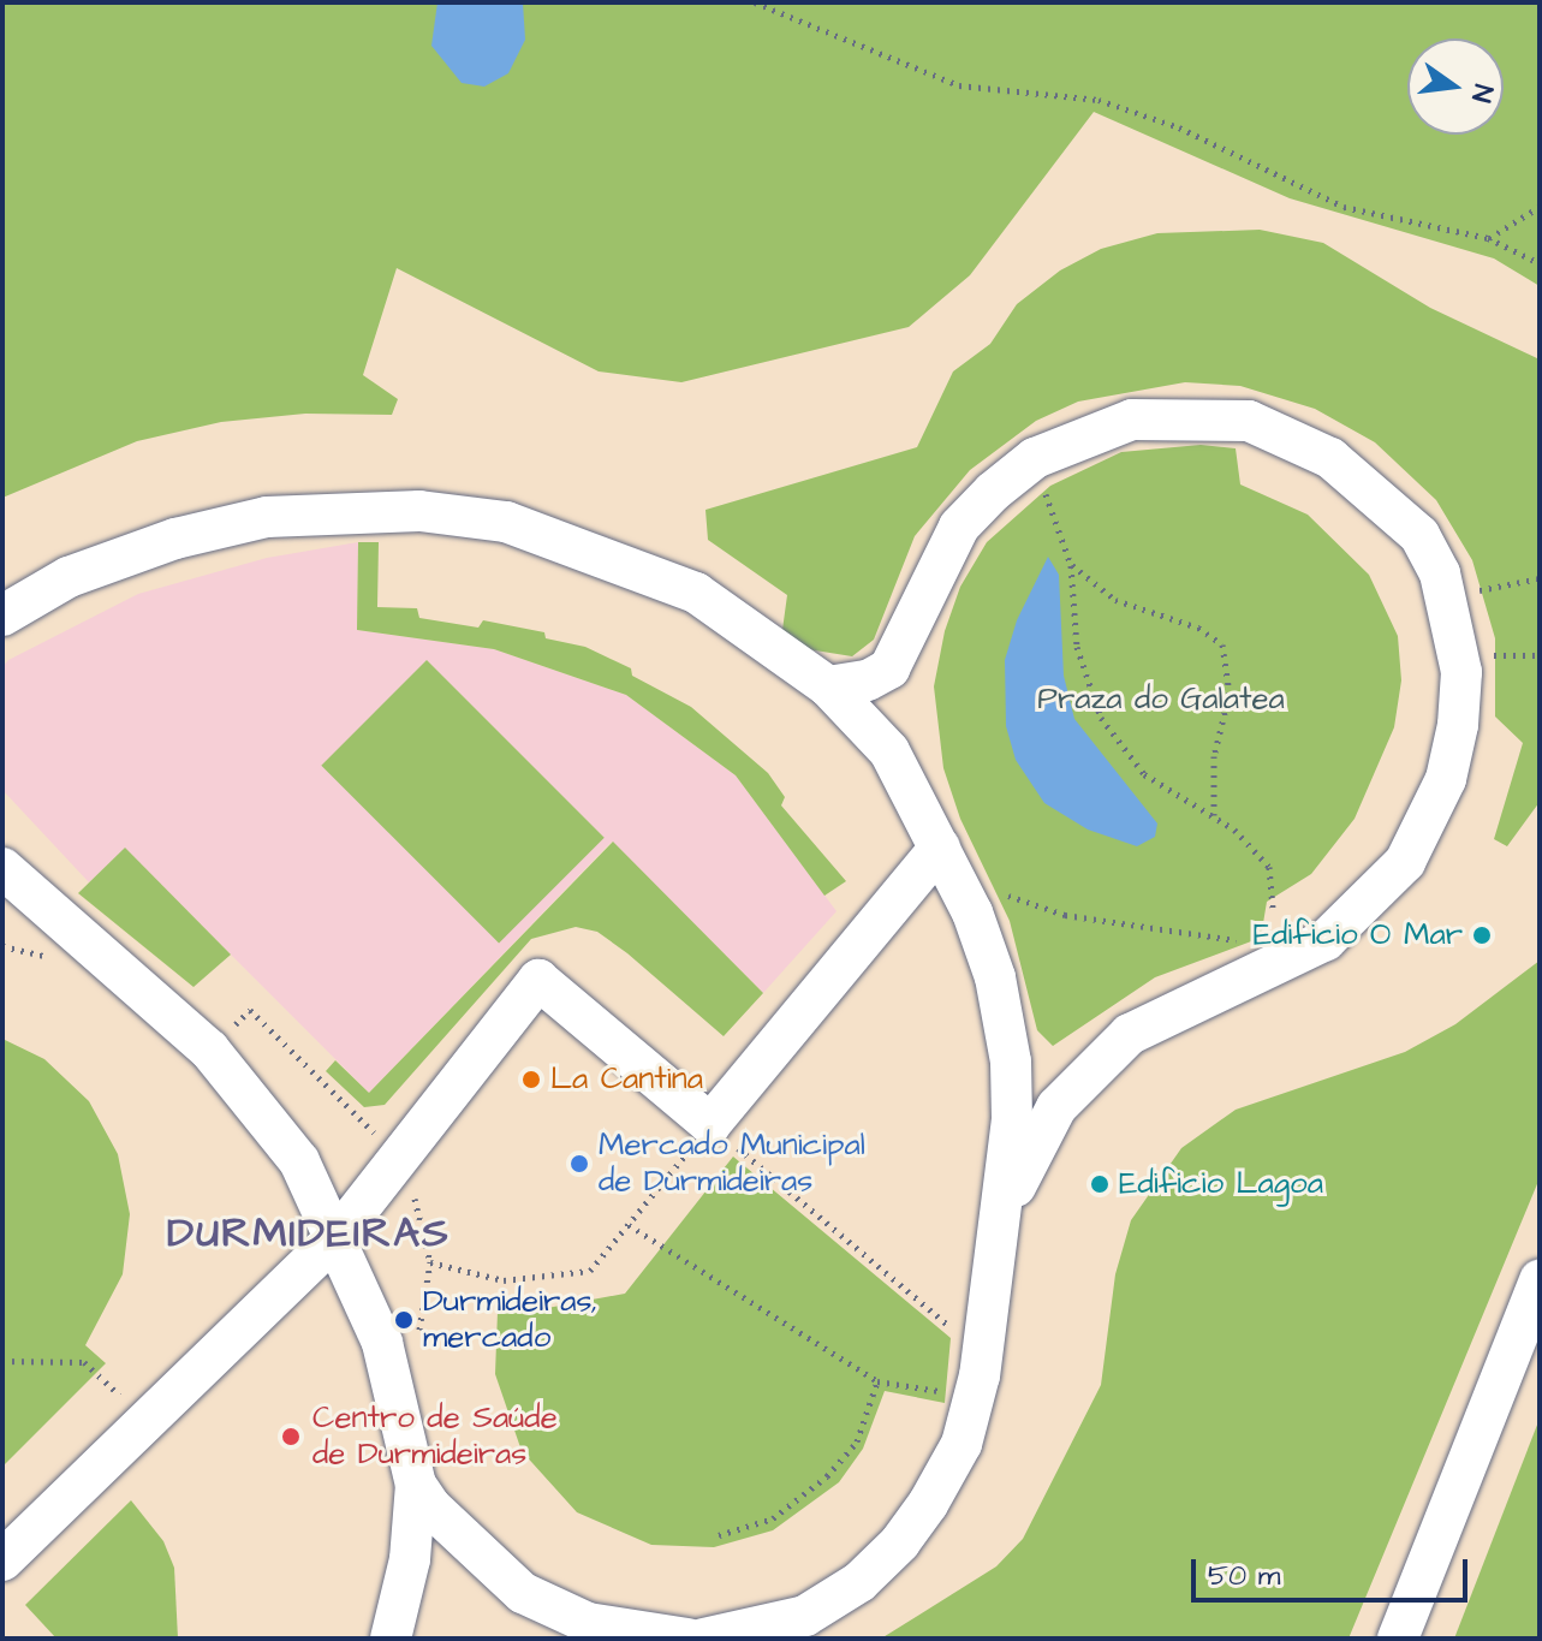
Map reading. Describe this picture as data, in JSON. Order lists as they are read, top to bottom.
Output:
{
  "districts": ["DURMIDEIRAS"],
  "parks": ["Praza do Galatea"],
  "places": [
    "Edificio O Mar",
    "La Cantina",
    "Mercado Municipal de Durmideiras",
    "Edificio Lagoa",
    "Durmideiras, mercado",
    "Centro de Saúde de Durmideiras"
  ],
  "scale_bar": "50 m",
  "north": "right"
}
